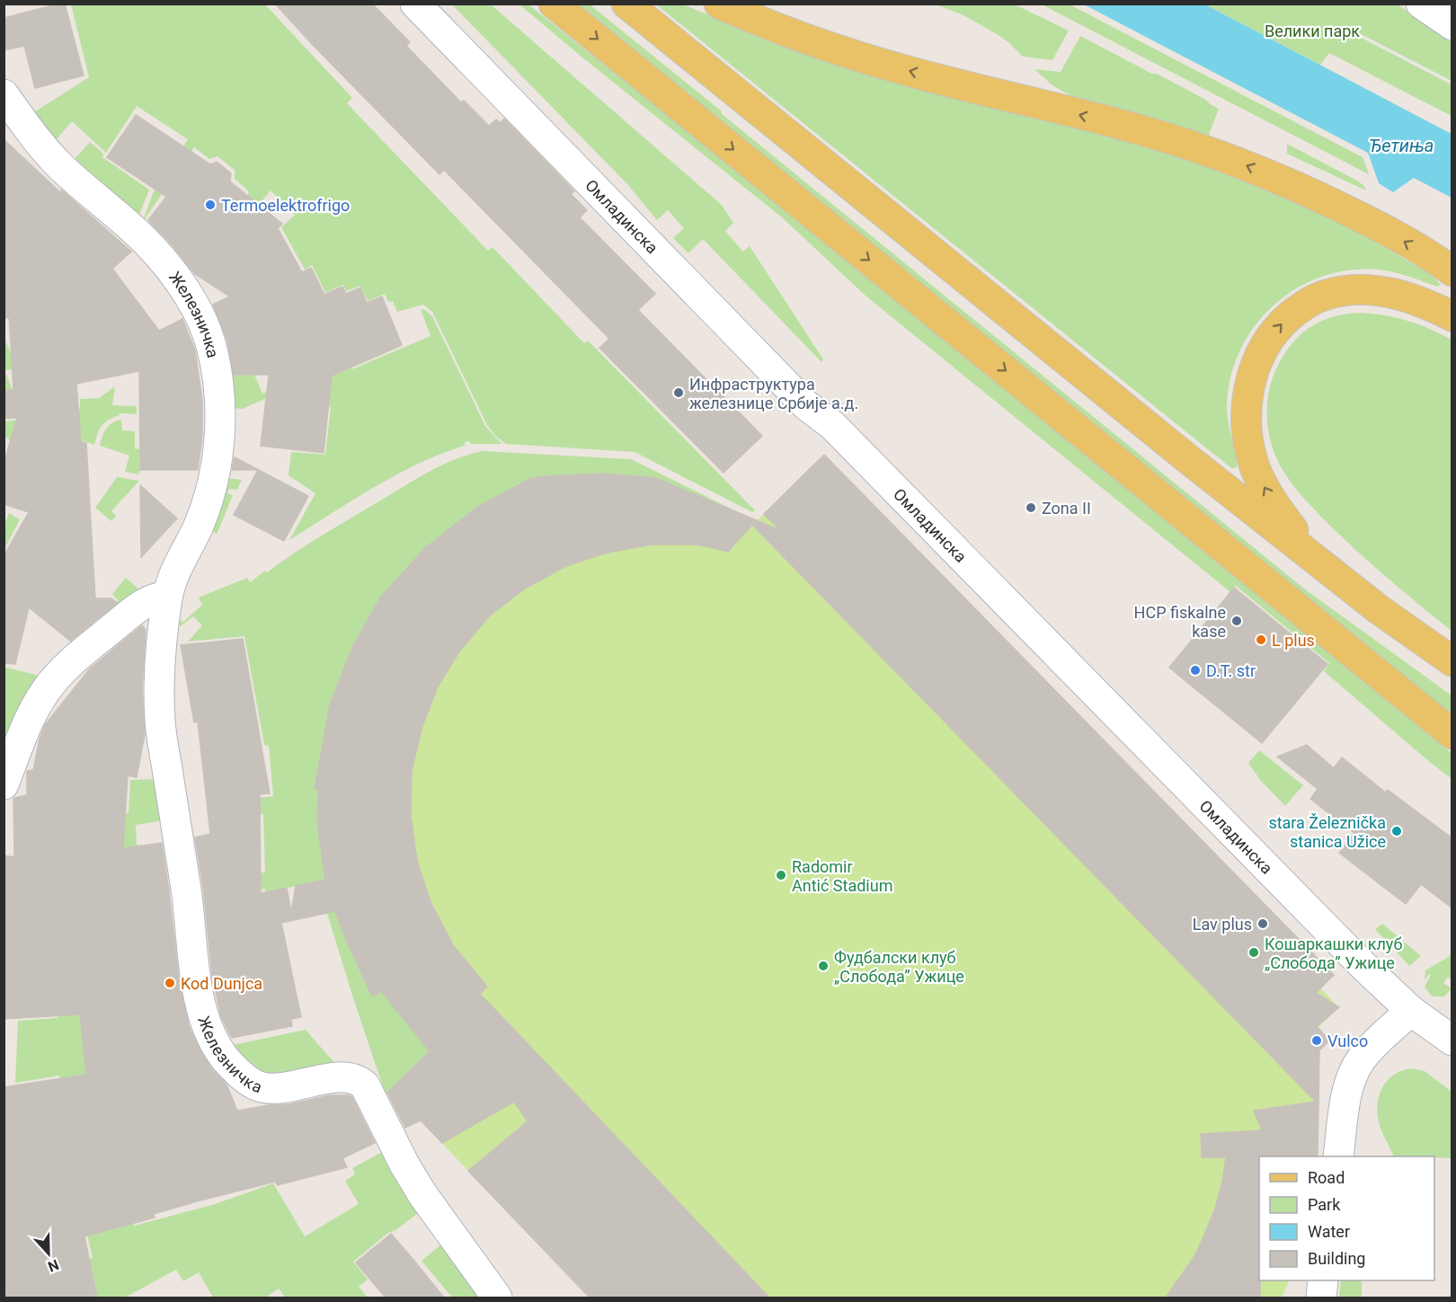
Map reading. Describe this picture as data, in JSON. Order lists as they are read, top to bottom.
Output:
{
  "streets": {
    "street": ["Омладинска", "Железничка"]
  },
  "water": ["Ђетиња"],
  "parks": ["Велики парк"],
  "places": [
    "Termoelektrofrigo",
    "Инфраструктура железнице Србије а.д.",
    "Zona II",
    "HCP fiskalne kase",
    "L plus",
    "D.T. str",
    "stara Železnička stanica Užice",
    "Radomir Antić Stadium",
    "Lav plus",
    "Кошаркашки клуб „Слобода” Ужице",
    "Фудбалски клуб „Слобода” Ужице",
    "Kod Dunjca",
    "Vulco"
  ],
  "legend": [
    "Road",
    "Park",
    "Water",
    "Building"
  ],
  "north": "bottom"
}
